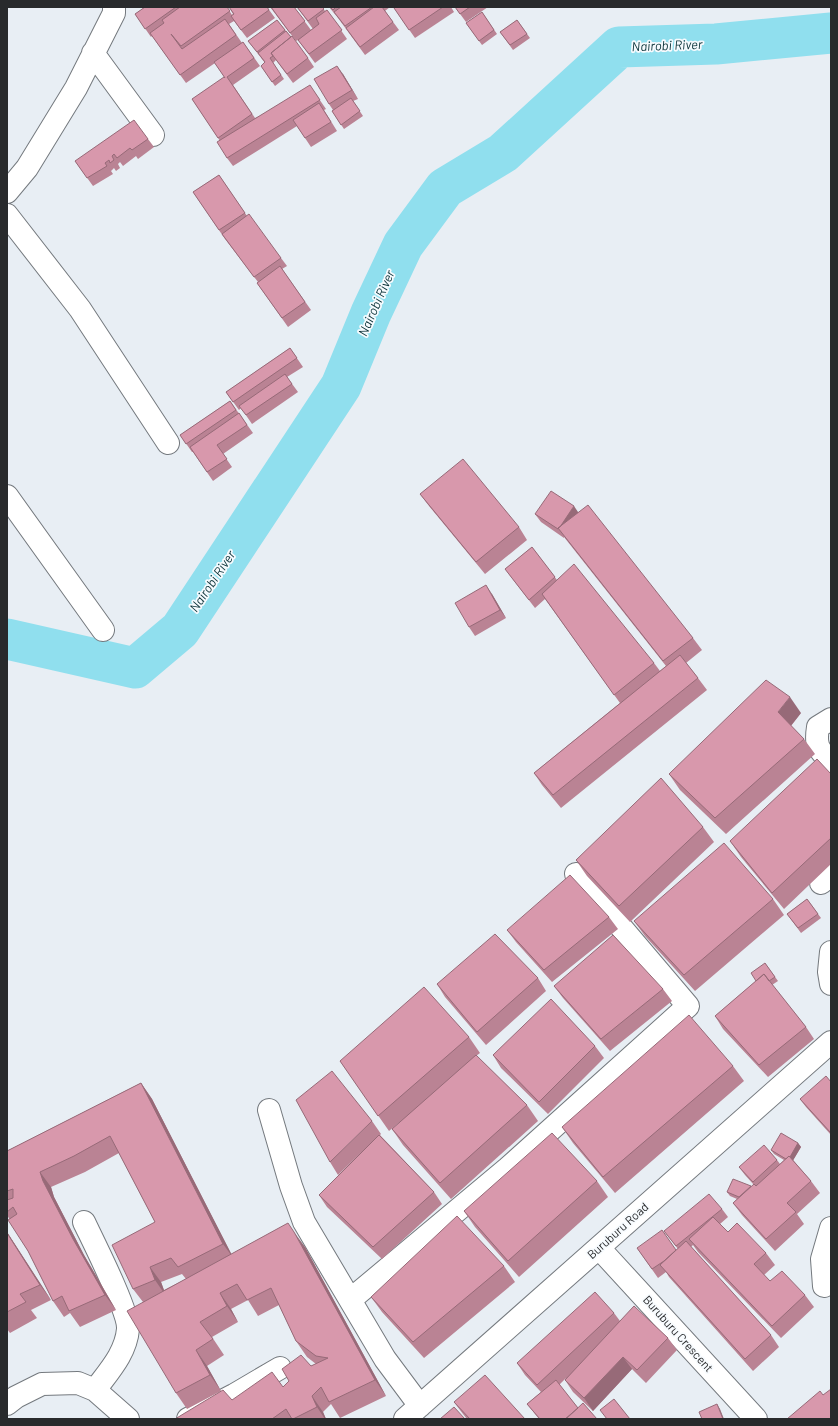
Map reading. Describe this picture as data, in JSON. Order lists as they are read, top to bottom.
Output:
{
  "streets": {
    "street": ["Buruburu Road", "Buruburu Crescent"]
  },
  "crossings": [
    ["Buruburu Road", "Buruburu Crescent"]
  ],
  "water": ["Nairobi River"]
}
